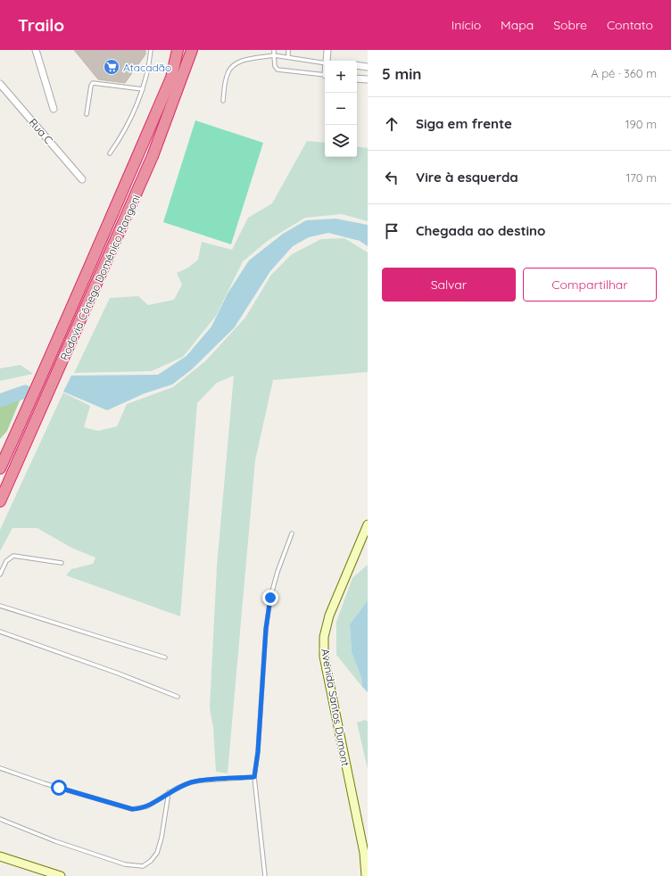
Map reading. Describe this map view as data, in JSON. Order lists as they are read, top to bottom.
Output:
{
  "streets": {
    "highway": ["Rodovia Cônego Domênico Rangoni"],
    "main road": ["Avenida Santos Dumont"],
    "street": ["Rua C"]
  },
  "places": {
    "supermarket": ["Atacadão"]
  },
  "page": {
    "header": "Trailo",
    "nav": [
      "Início",
      "Mapa",
      "Sobre",
      "Contato"
    ],
    "heading": ["5 min", "A pé · 360 m"],
    "map_buttons": ["+", "−"],
    "list": [
      ["Siga em frente", "190 m"],
      ["Vire à esquerda", "170 m"],
      "Chegada ao destino"
    ],
    "buttons": ["Salvar", "Compartilhar"]
  }
}
